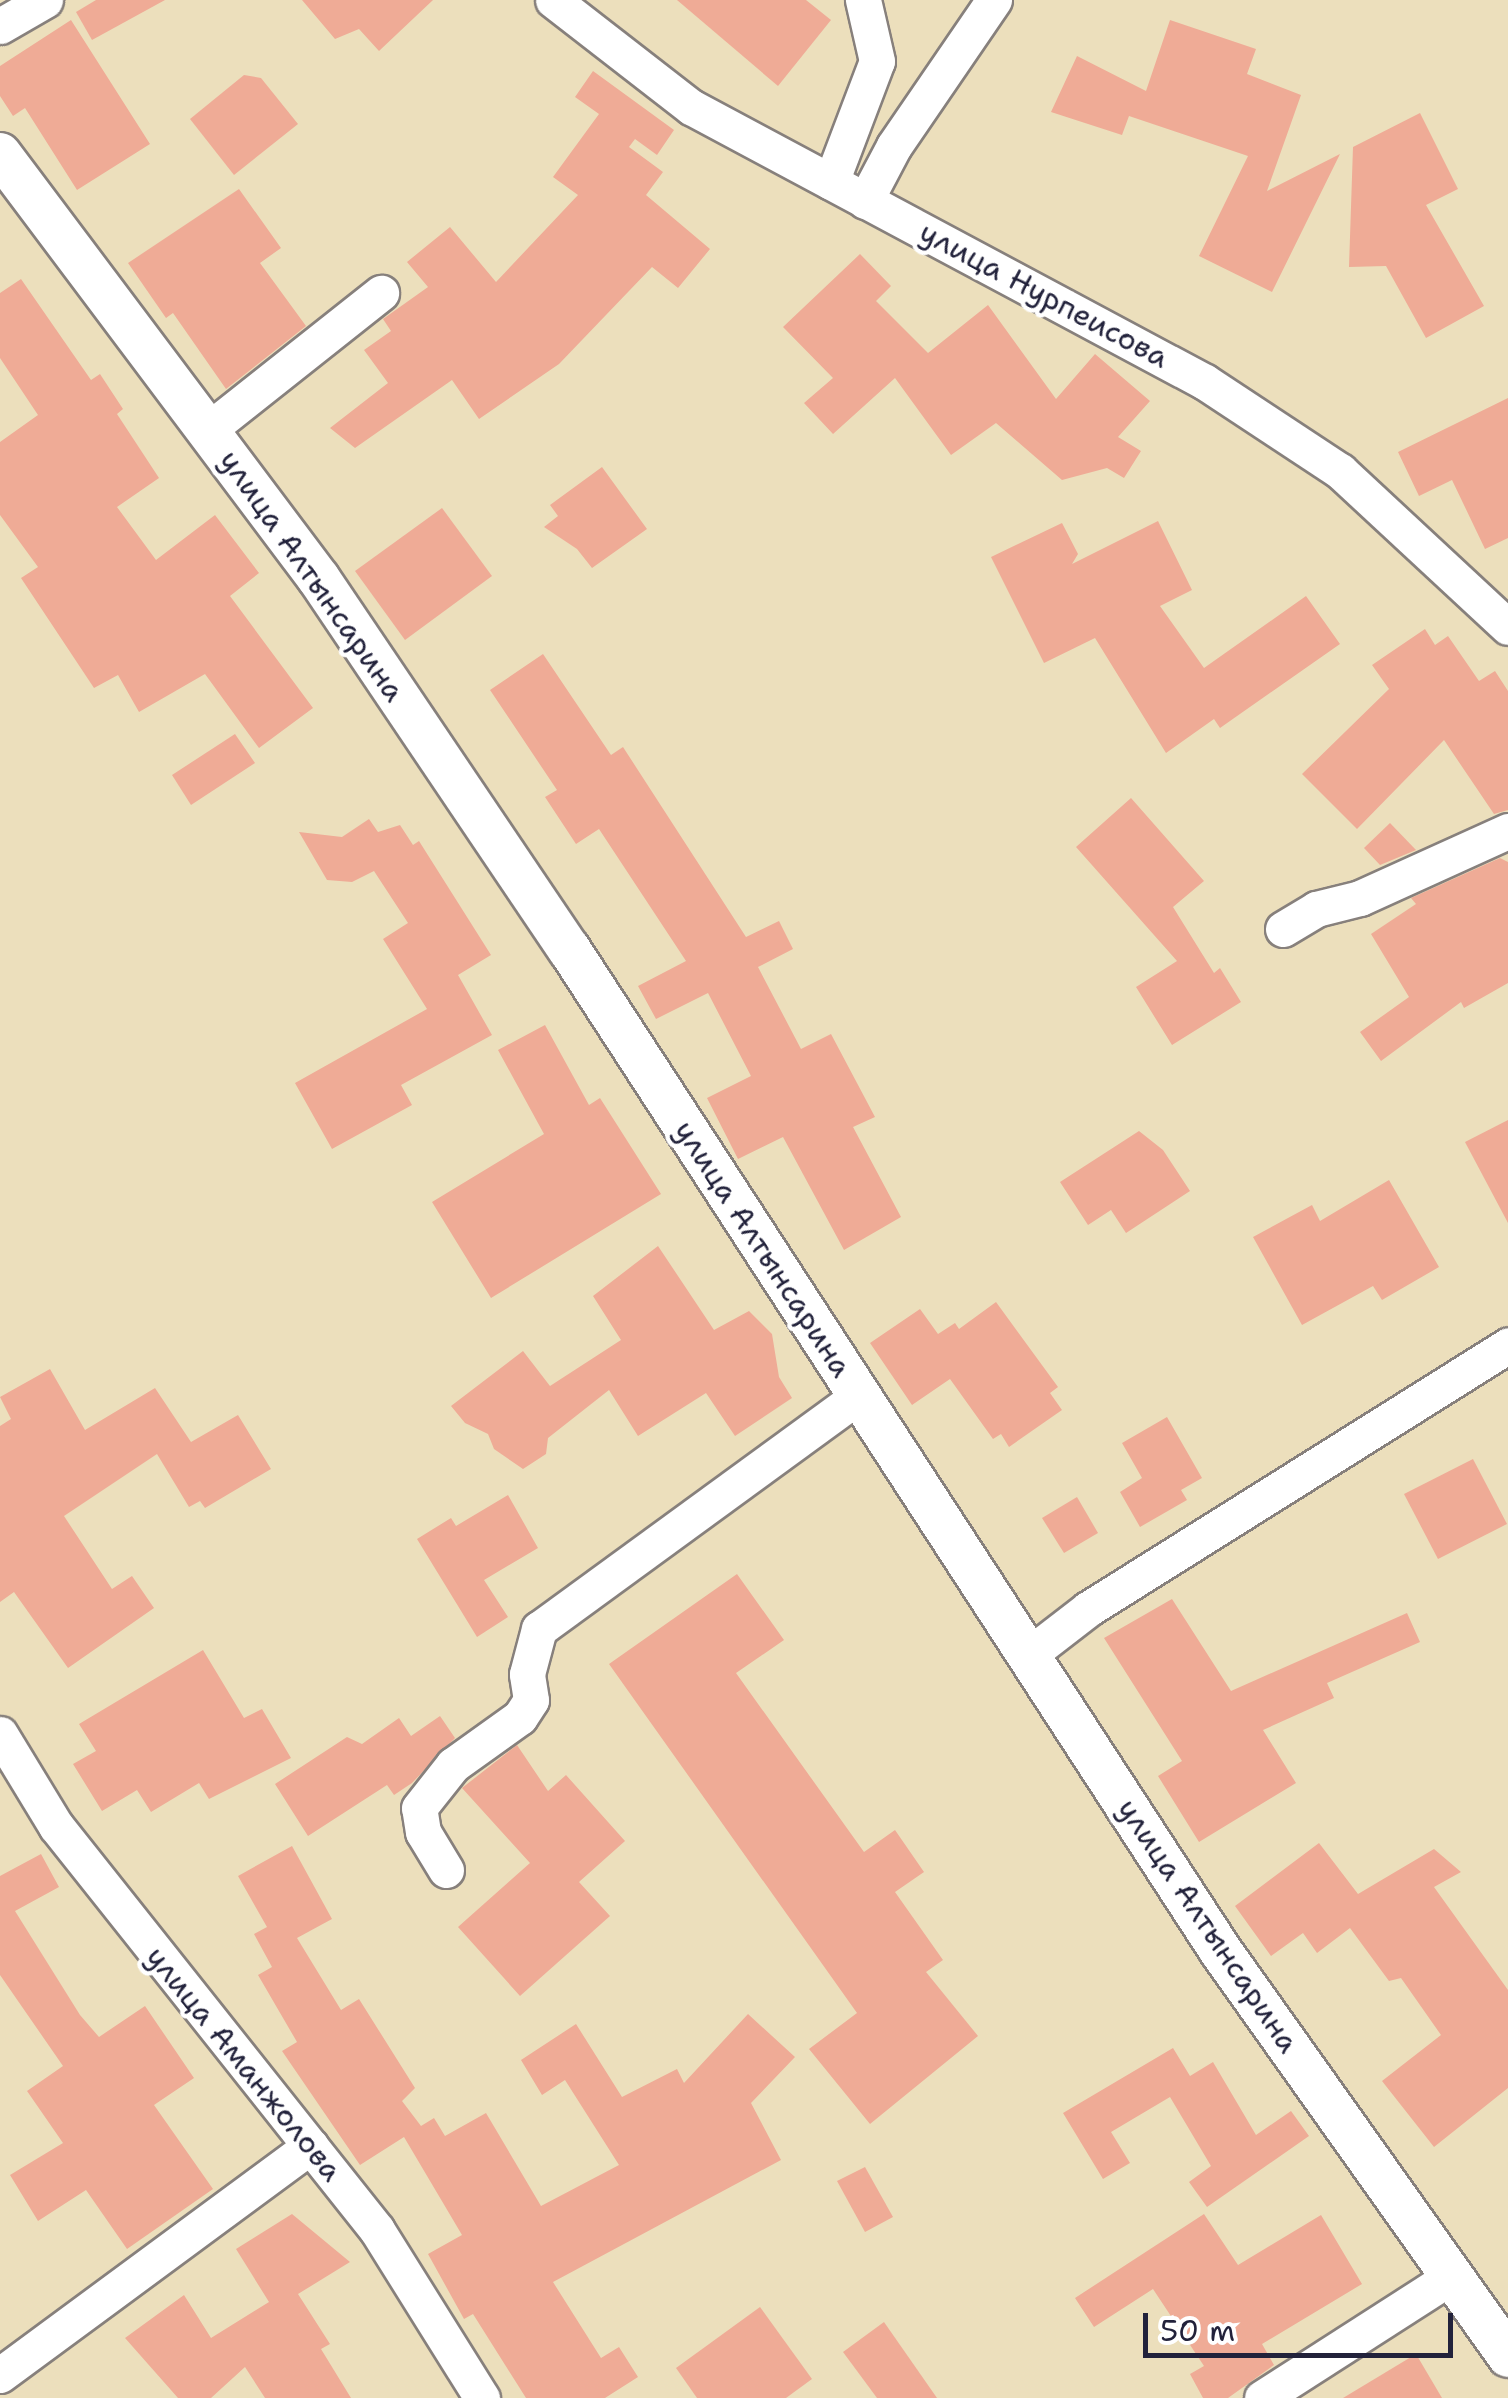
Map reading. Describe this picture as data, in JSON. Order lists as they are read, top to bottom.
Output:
{
  "streets": {
    "street": ["улица Нурпеисова", "улица Алтынсарина", "улица Аманжолова"]
  },
  "scale_bar": "50 m"
}
